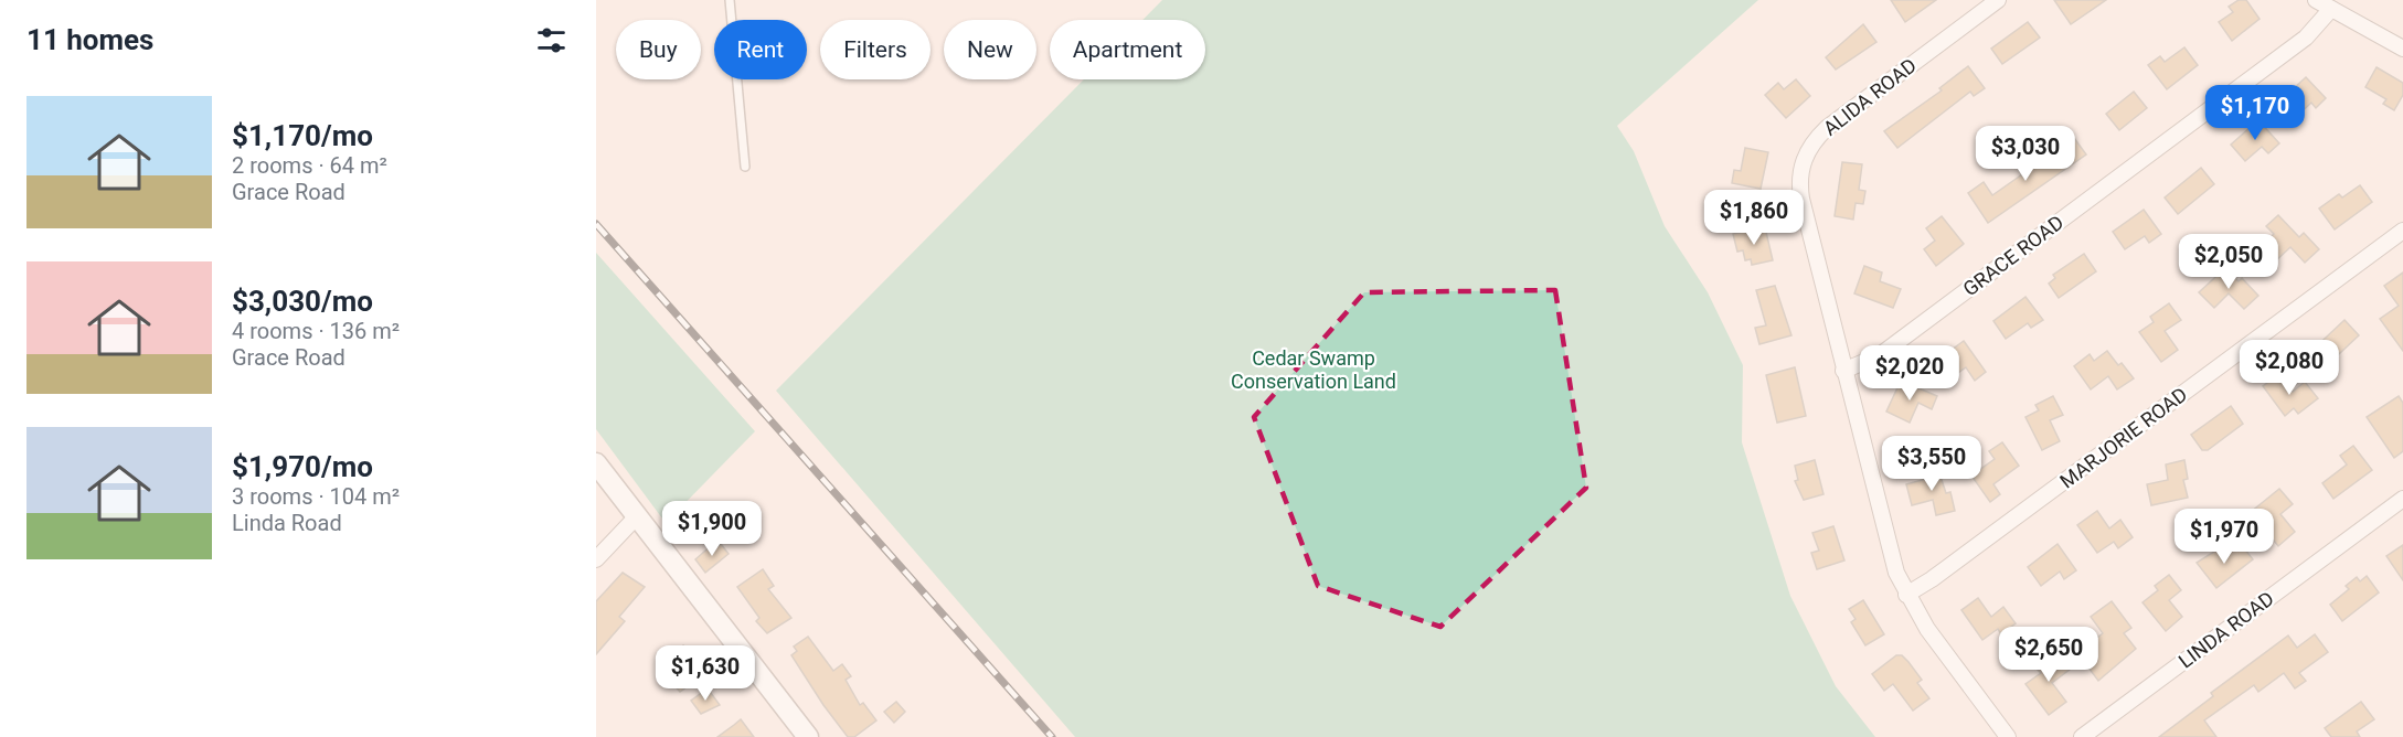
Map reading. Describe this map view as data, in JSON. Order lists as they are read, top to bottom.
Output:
{
  "streets": {
    "street": [
      "ALIDA ROAD",
      "GRACE ROAD",
      "MARJORIE ROAD",
      "LINDA ROAD"
    ]
  },
  "crossings": [
    ["ALIDA ROAD", "GRACE ROAD"],
    ["ALIDA ROAD", "MARJORIE ROAD"]
  ],
  "parks": ["Cedar Swamp Conservation Land"],
  "page": {
    "heading": "11 homes",
    "chip": [
      "Buy",
      "Rent",
      "Filters",
      "New",
      "Apartment"
    ],
    "list": [
      {
        "name": "$1,170/mo",
        "note": "2 rooms · 64 m² · Grace Road"
      },
      {
        "name": "$3,030/mo",
        "note": "4 rooms · 136 m² · Grace Road"
      },
      {
        "name": "$1,970/mo",
        "note": "3 rooms · 104 m² · Linda Road"
      }
    ],
    "price": [
      "$1,170",
      "$3,030",
      "$1,860",
      "$2,050",
      "$2,080",
      "$2,020",
      "$3,550",
      "$1,900",
      "$1,970",
      "$2,650",
      "$1,630"
    ]
  }
}
